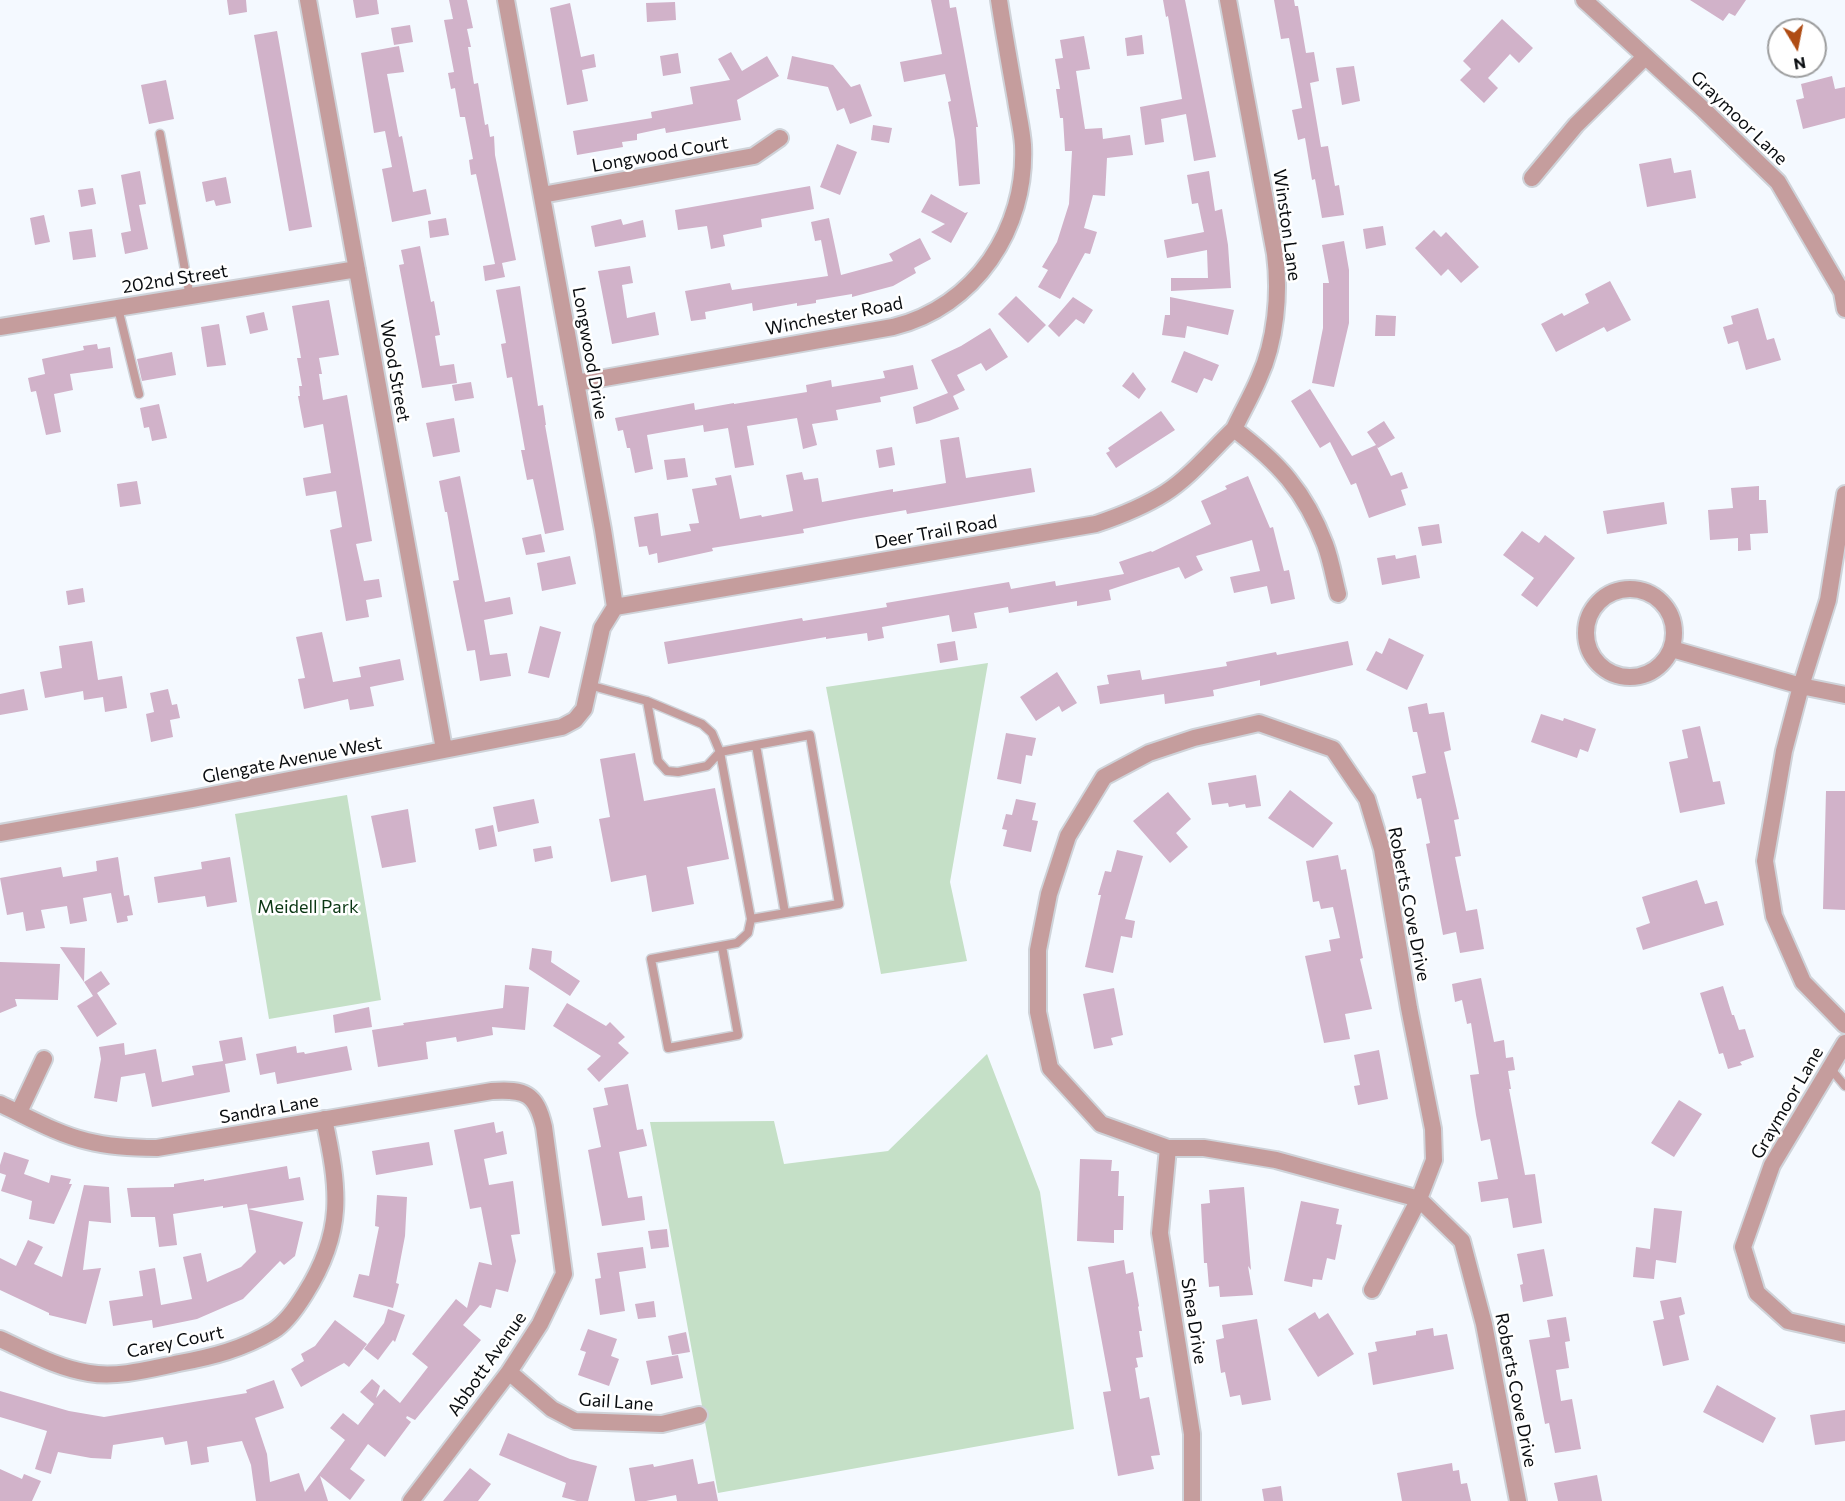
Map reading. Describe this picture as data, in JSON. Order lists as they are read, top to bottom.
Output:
{
  "streets": {
    "street": [
      "Graymoor Lane",
      "Longwood Court",
      "Winston Lane",
      "202nd Street",
      "Winchester Road",
      "Longwood Drive",
      "Wood Street",
      "Deer Trail Road",
      "Glengate Avenue West",
      "Roberts Cove Drive",
      "Sandra Lane",
      "Shea Drive",
      "Carey Court",
      "Abbott Avenue",
      "Gail Lane"
    ]
  },
  "crossings": [
    ["Longwood Court", "Longwood Drive"],
    ["Winston Lane", "Deer Trail Road"],
    ["202nd Street", "Wood Street"],
    ["Winchester Road", "Longwood Drive"],
    ["Longwood Drive", "Deer Trail Road"],
    ["Wood Street", "Glengate Avenue West"],
    ["Roberts Cove Drive", "Shea Drive"],
    ["Sandra Lane", "Carey Court"],
    ["Sandra Lane", "Abbott Avenue"],
    ["Abbott Avenue", "Gail Lane"]
  ],
  "parks": ["Meidell Park"],
  "north": "bottom"
}
